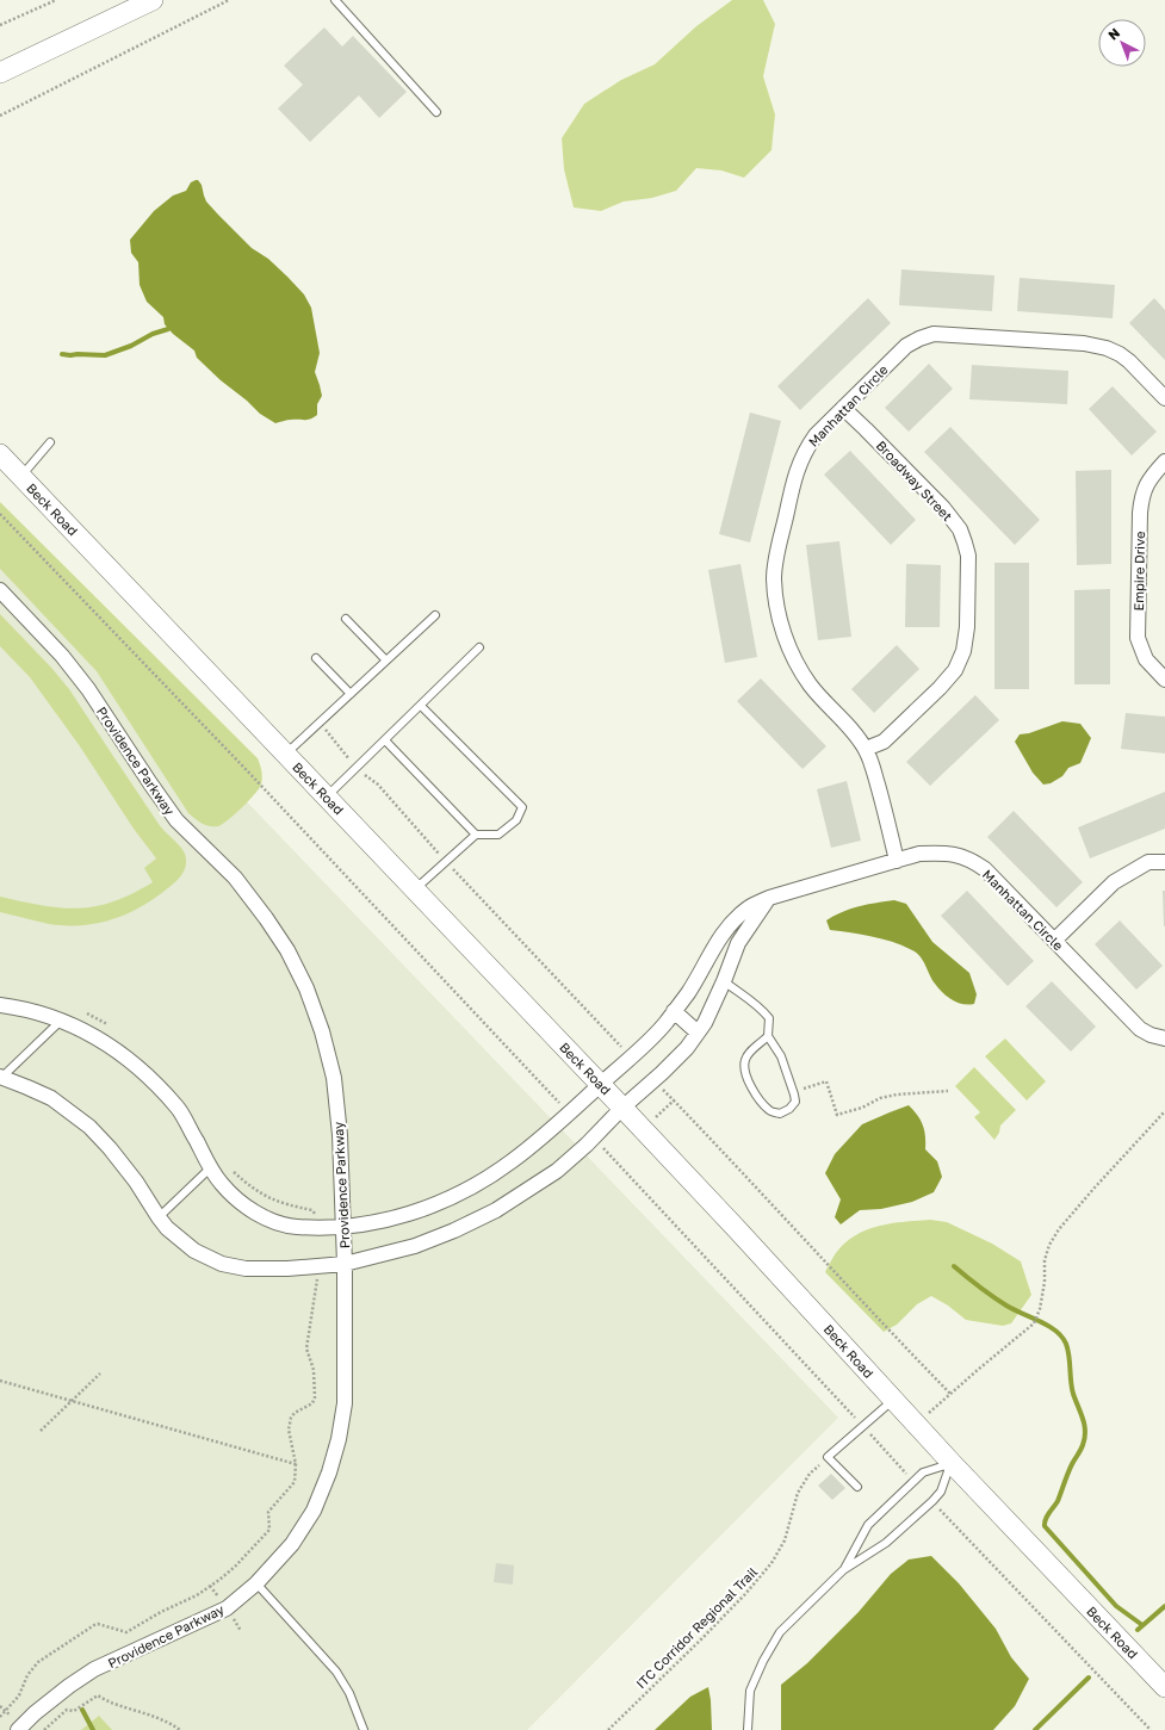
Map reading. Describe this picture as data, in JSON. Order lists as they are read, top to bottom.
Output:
{
  "streets": {
    "main road": ["Beck Road"],
    "street": [
      "Manhattan Circle",
      "Broadway Street",
      "Empire Drive",
      "Providence Parkway"
    ],
    "path": ["ITC Corridor Regional Trail"]
  },
  "crossings": [
    ["Manhattan Circle", "Broadway Street"]
  ],
  "north": "top left"
}
